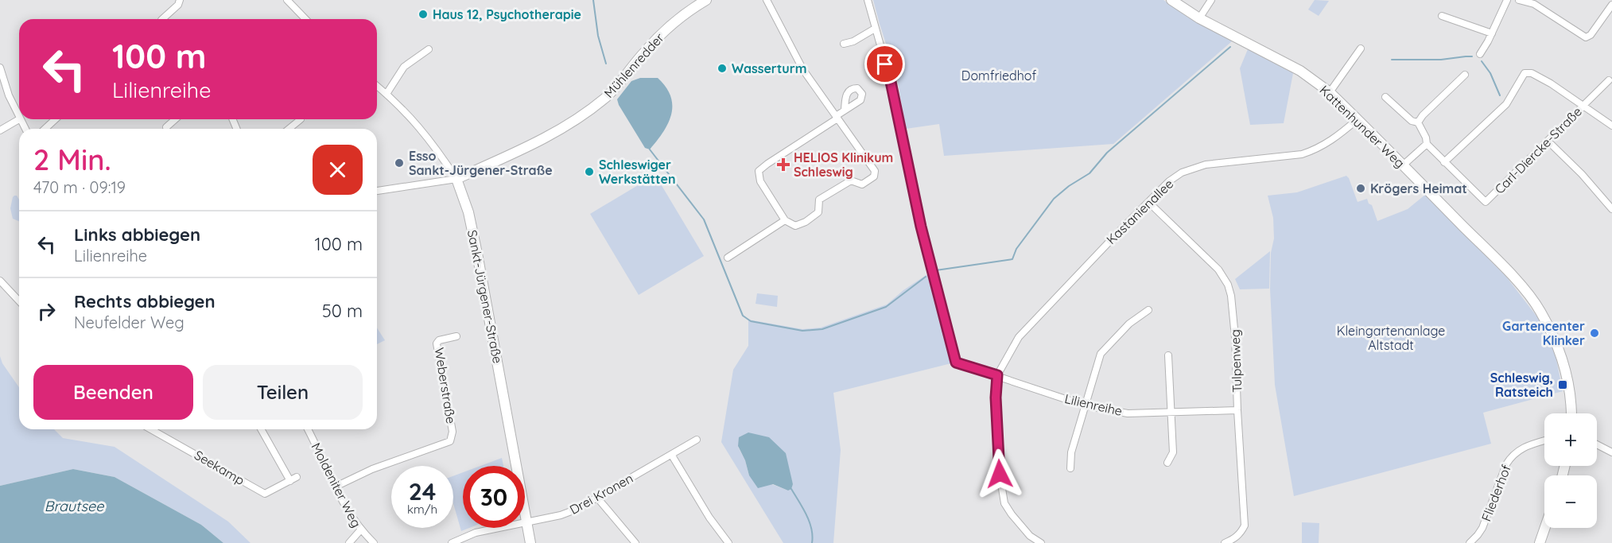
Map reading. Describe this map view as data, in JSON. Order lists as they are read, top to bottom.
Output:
{
  "streets": {
    "street": [
      "Mühlenredder",
      "Kattenhunder Weg",
      "Carl-Diercke-Straße",
      "Kastanienallee",
      "Sankt-Jürgener-Straße",
      "Tulpenweg",
      "Weberstraße",
      "Lilienreihe",
      "Seekamp",
      "Moldeniter Weg",
      "Fliederhof",
      "Drei Kronen"
    ]
  },
  "crossings": [
    ["Mühlenredder", "Sankt-Jürgener-Straße"],
    ["Kattenhunder Weg", "Kastanienallee"],
    ["Kastanienallee", "Tulpenweg"],
    ["Kastanienallee", "Lilienreihe"],
    ["Sankt-Jürgener-Straße", "Drei Kronen"],
    ["Tulpenweg", "Lilienreihe"],
    ["Weberstraße", "Moldeniter Weg"]
  ],
  "water": ["Brautsee"],
  "parks": ["Domfriedhof", "Kleingartenanlage Altstadt"],
  "places": {
    "other": [
      "Haus 12, Psychotherapie",
      "Wasserturm",
      "Esso Sankt-Jürgener-Straße",
      "Schleswiger Werkstätten",
      "Krögers Heimat",
      "Gartencenter Klinker"
    ],
    "health": ["HELIOS Klinikum Schleswig"],
    "transit": ["Schleswig, Ratsteich"]
  },
  "page": {
    "turn": ["100 m", "Lilienreihe"],
    "heading": ["2 Min.", "470 m · 09:19"],
    "list": [
      {
        "name": "Links abbiegen",
        "note": "Lilienreihe",
        "value": "100 m"
      },
      {
        "name": "Rechts abbiegen",
        "note": "Neufelder Weg",
        "value": "50 m"
      }
    ],
    "buttons": ["Beenden", "Teilen"],
    "map_buttons": ["+", "−"],
    "speed": "24 km/h",
    "limit": "30"
  }
}
